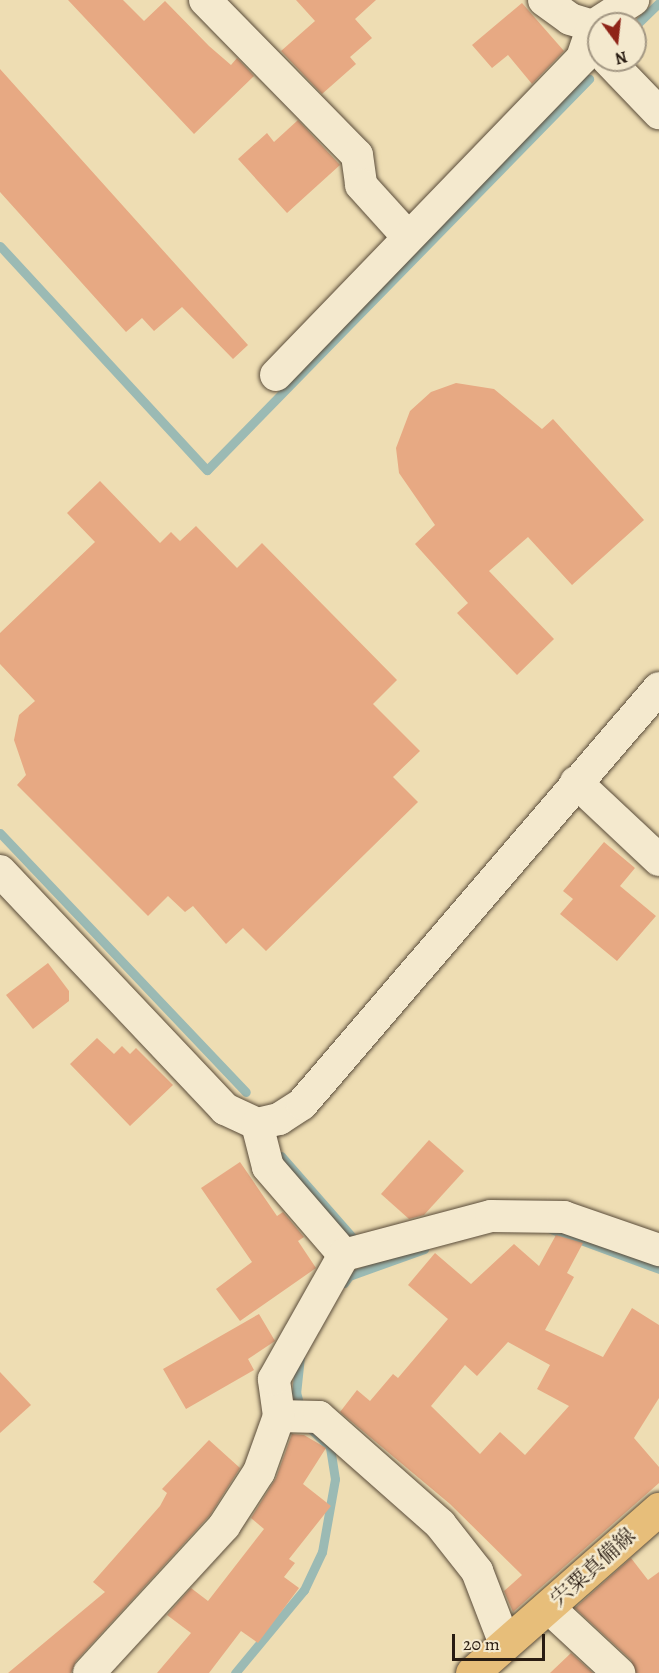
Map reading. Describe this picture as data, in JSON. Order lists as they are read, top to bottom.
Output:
{
  "streets": {
    "main road": ["宍粟真備線"]
  },
  "scale_bar": "20 m",
  "north": "bottom"
}
